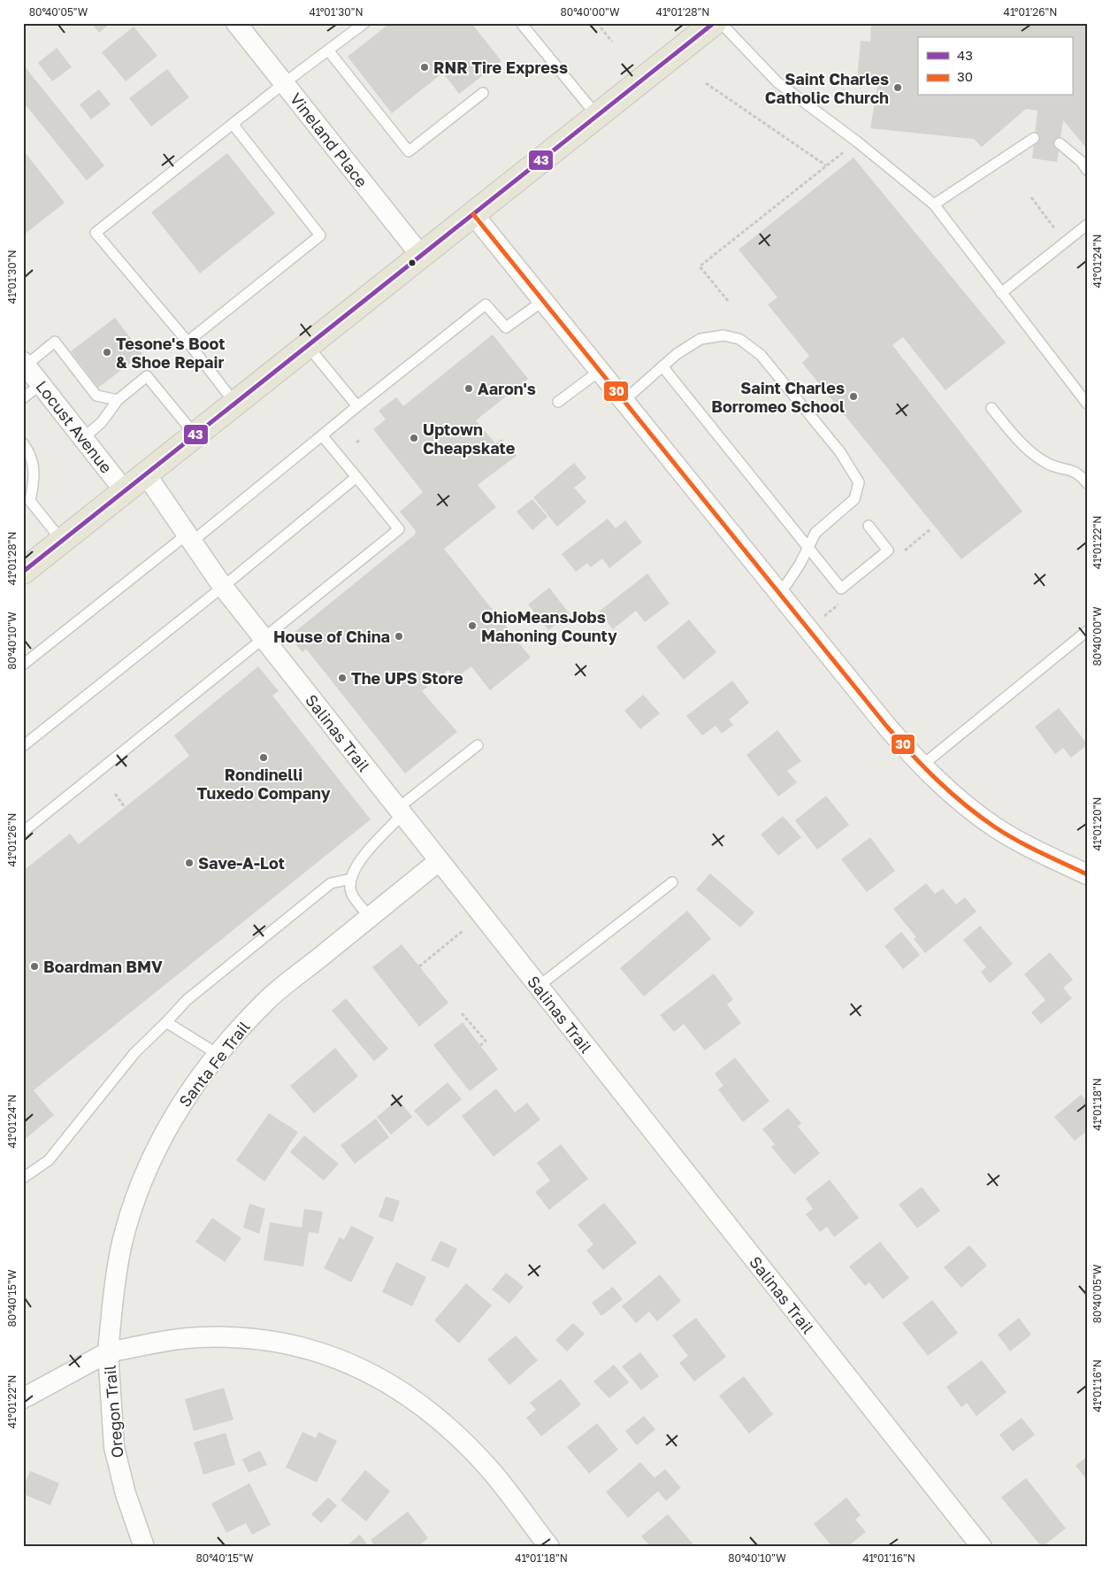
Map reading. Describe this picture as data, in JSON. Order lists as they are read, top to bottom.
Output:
{
  "streets": {
    "street": [
      "Vineland Place",
      "Locust Avenue",
      "Salinas Trail",
      "Santa Fe Trail",
      "Oregon Trail"
    ]
  },
  "crossings": [
    ["Salinas Trail", "Santa Fe Trail"],
    ["Santa Fe Trail", "Oregon Trail"]
  ],
  "places": [
    "RNR Tire Express",
    "Saint Charles Catholic Church",
    "Tesone's Boot & Shoe Repair",
    "Aaron's",
    "Saint Charles Borromeo School",
    "Uptown Cheapskate",
    "OhioMeansJobs Mahoning County",
    "House of China",
    "The UPS Store",
    "Rondinelli Tuxedo Company",
    "Save-A-Lot",
    "Boardman BMV"
  ],
  "lines": ["transit line 43", "transit line 30"],
  "legend": ["43", "30"],
  "coordinates": [
    "80°40'05\"W",
    "41°01'30\"N",
    "80°40'00\"W",
    "41°01'28\"N",
    "41°01'26\"N",
    "41°01'24\"N",
    "41°01'22\"N",
    "80°40'10\"W",
    "41°01'20\"N",
    "41°01'18\"N",
    "80°40'15\"W",
    "41°01'16\"N"
  ]
}
